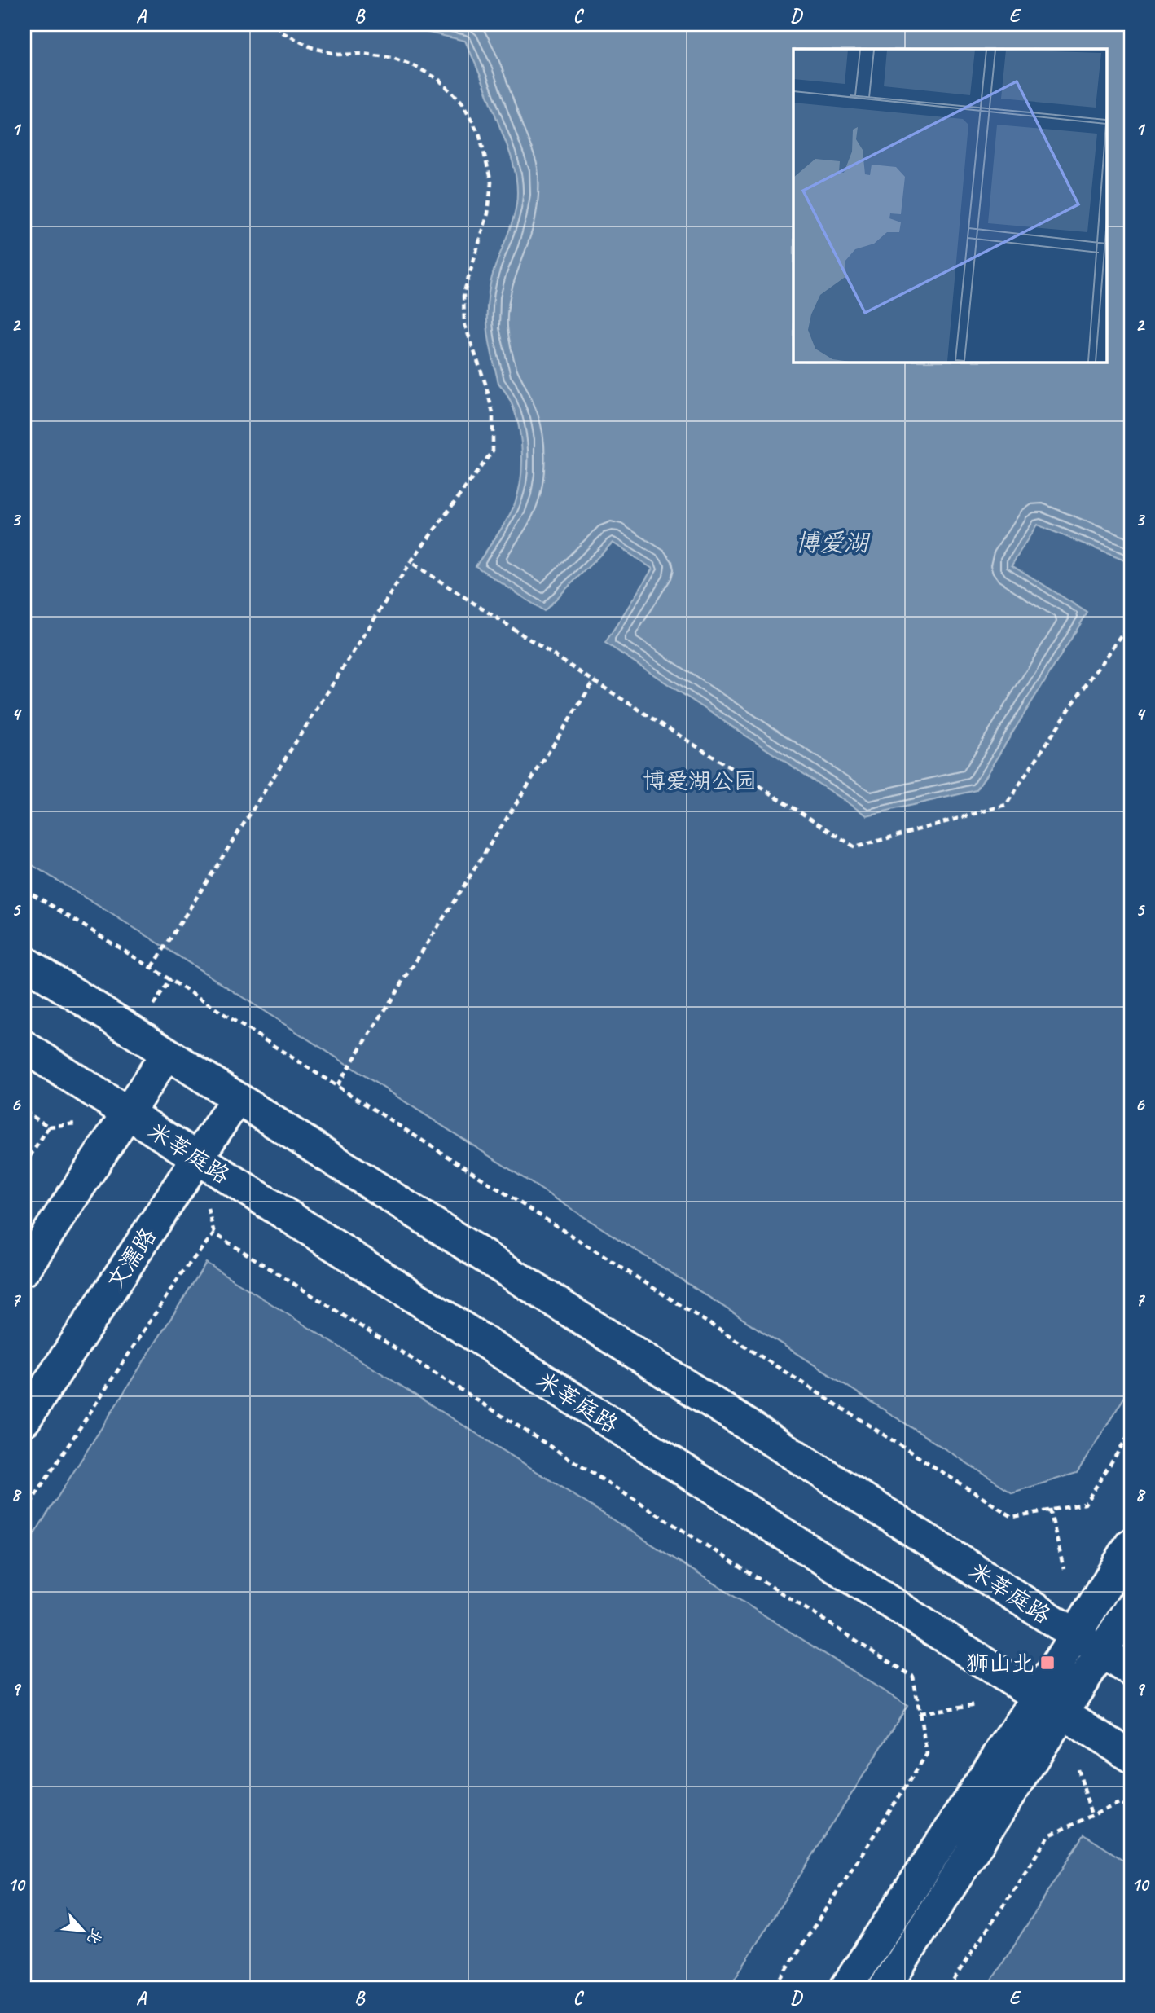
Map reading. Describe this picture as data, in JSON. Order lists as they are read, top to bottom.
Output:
{
  "streets": {
    "street": ["米莘庭路", "文濡路"]
  },
  "crossings": [
    ["米莘庭路", "文濡路"]
  ],
  "water": ["博爱湖"],
  "parks": ["博爱湖公园"],
  "places": {
    "transit": ["狮山北"]
  },
  "north": "bottom right",
  "grid": {
    "columns": [
      "A",
      "B",
      "C",
      "D",
      "E"
    ],
    "rows": [
      "1",
      "2",
      "3",
      "4",
      "5",
      "6",
      "7",
      "8",
      "9",
      "10"
    ]
  }
}
